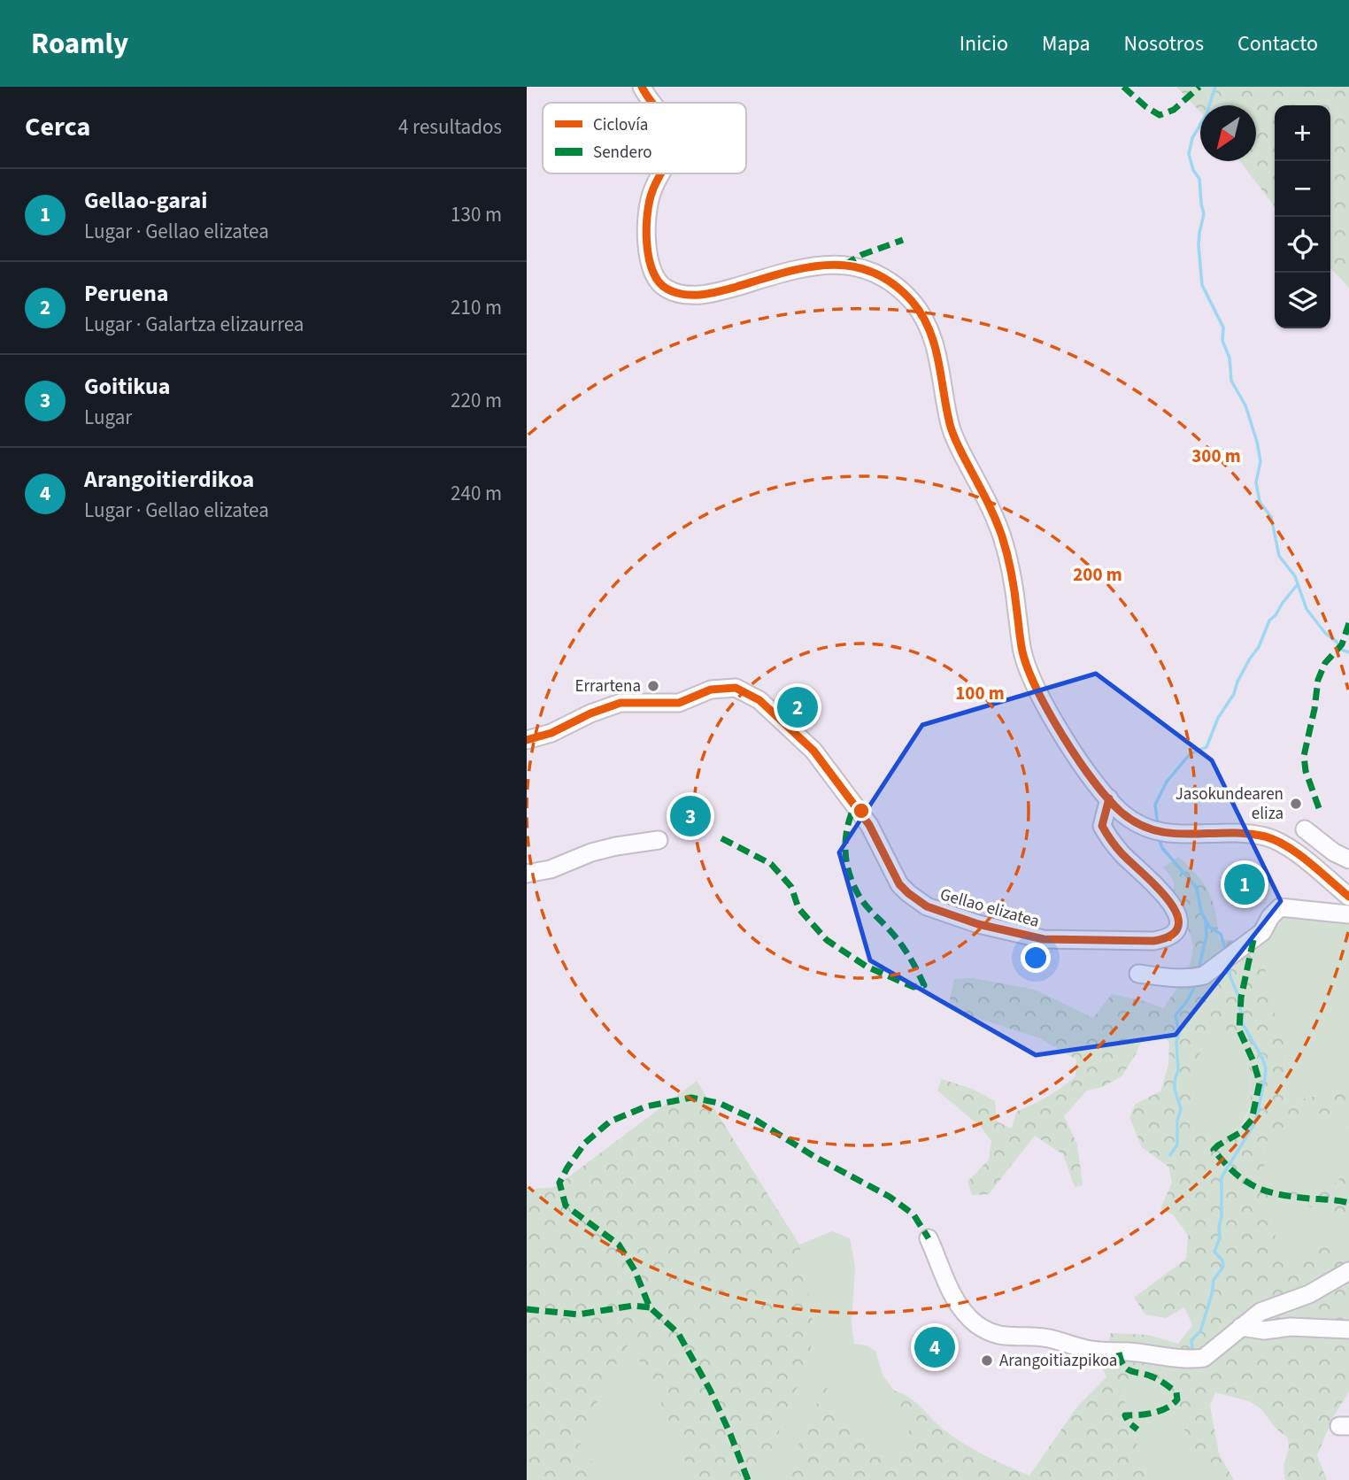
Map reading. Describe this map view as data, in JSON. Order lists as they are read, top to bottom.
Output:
{
  "streets": {
    "street": ["Gellao elizatea"]
  },
  "places": ["Errartena", "Jasokundearen eliza", "Arangoitiazpikoa"],
  "legend": ["Ciclovía", "Sendero"],
  "north": "bottom left",
  "page": {
    "header": "Roamly",
    "nav": [
      "Inicio",
      "Mapa",
      "Nosotros",
      "Contacto"
    ],
    "heading": ["Cerca", "4 resultados"],
    "map_buttons": ["+", "−"],
    "list": [
      {
        "mark": "1",
        "name": "Gellao-garai",
        "note": "Lugar · Gellao elizatea",
        "value": "130 m"
      },
      {
        "mark": "2",
        "name": "Peruena",
        "note": "Lugar · Galartza elizaurrea",
        "value": "210 m"
      },
      {
        "mark": "3",
        "name": "Goitikua",
        "note": "Lugar",
        "value": "220 m"
      },
      {
        "mark": "4",
        "name": "Arangoitierdikoa",
        "note": "Lugar · Gellao elizatea",
        "value": "240 m"
      }
    ],
    "pins": [
      "2",
      "3",
      "1",
      "4"
    ]
  },
  "rings": ["300 m", "200 m", "100 m"]
}
